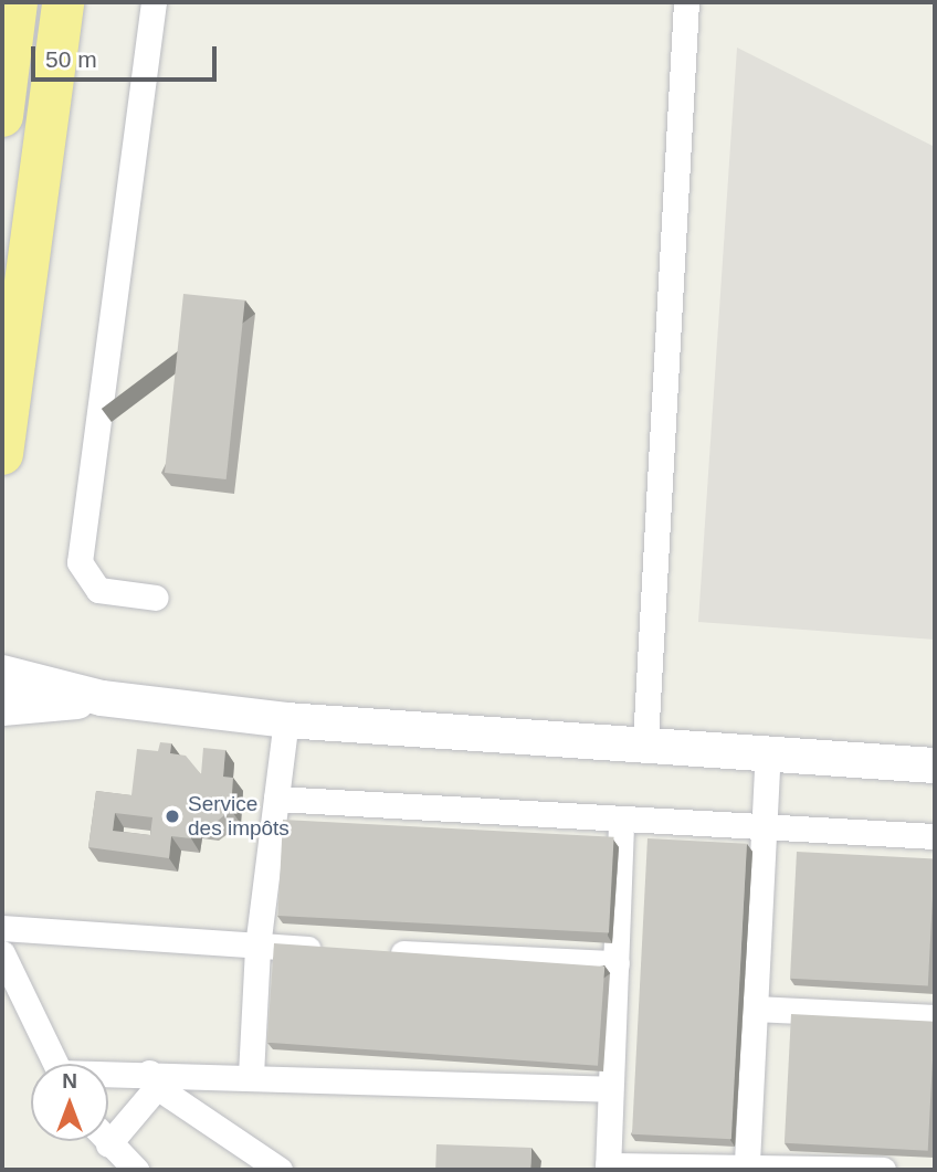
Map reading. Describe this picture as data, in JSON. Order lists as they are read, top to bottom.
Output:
{
  "places": ["Service des impôts"],
  "scale_bar": "50 m",
  "north": "top"
}
